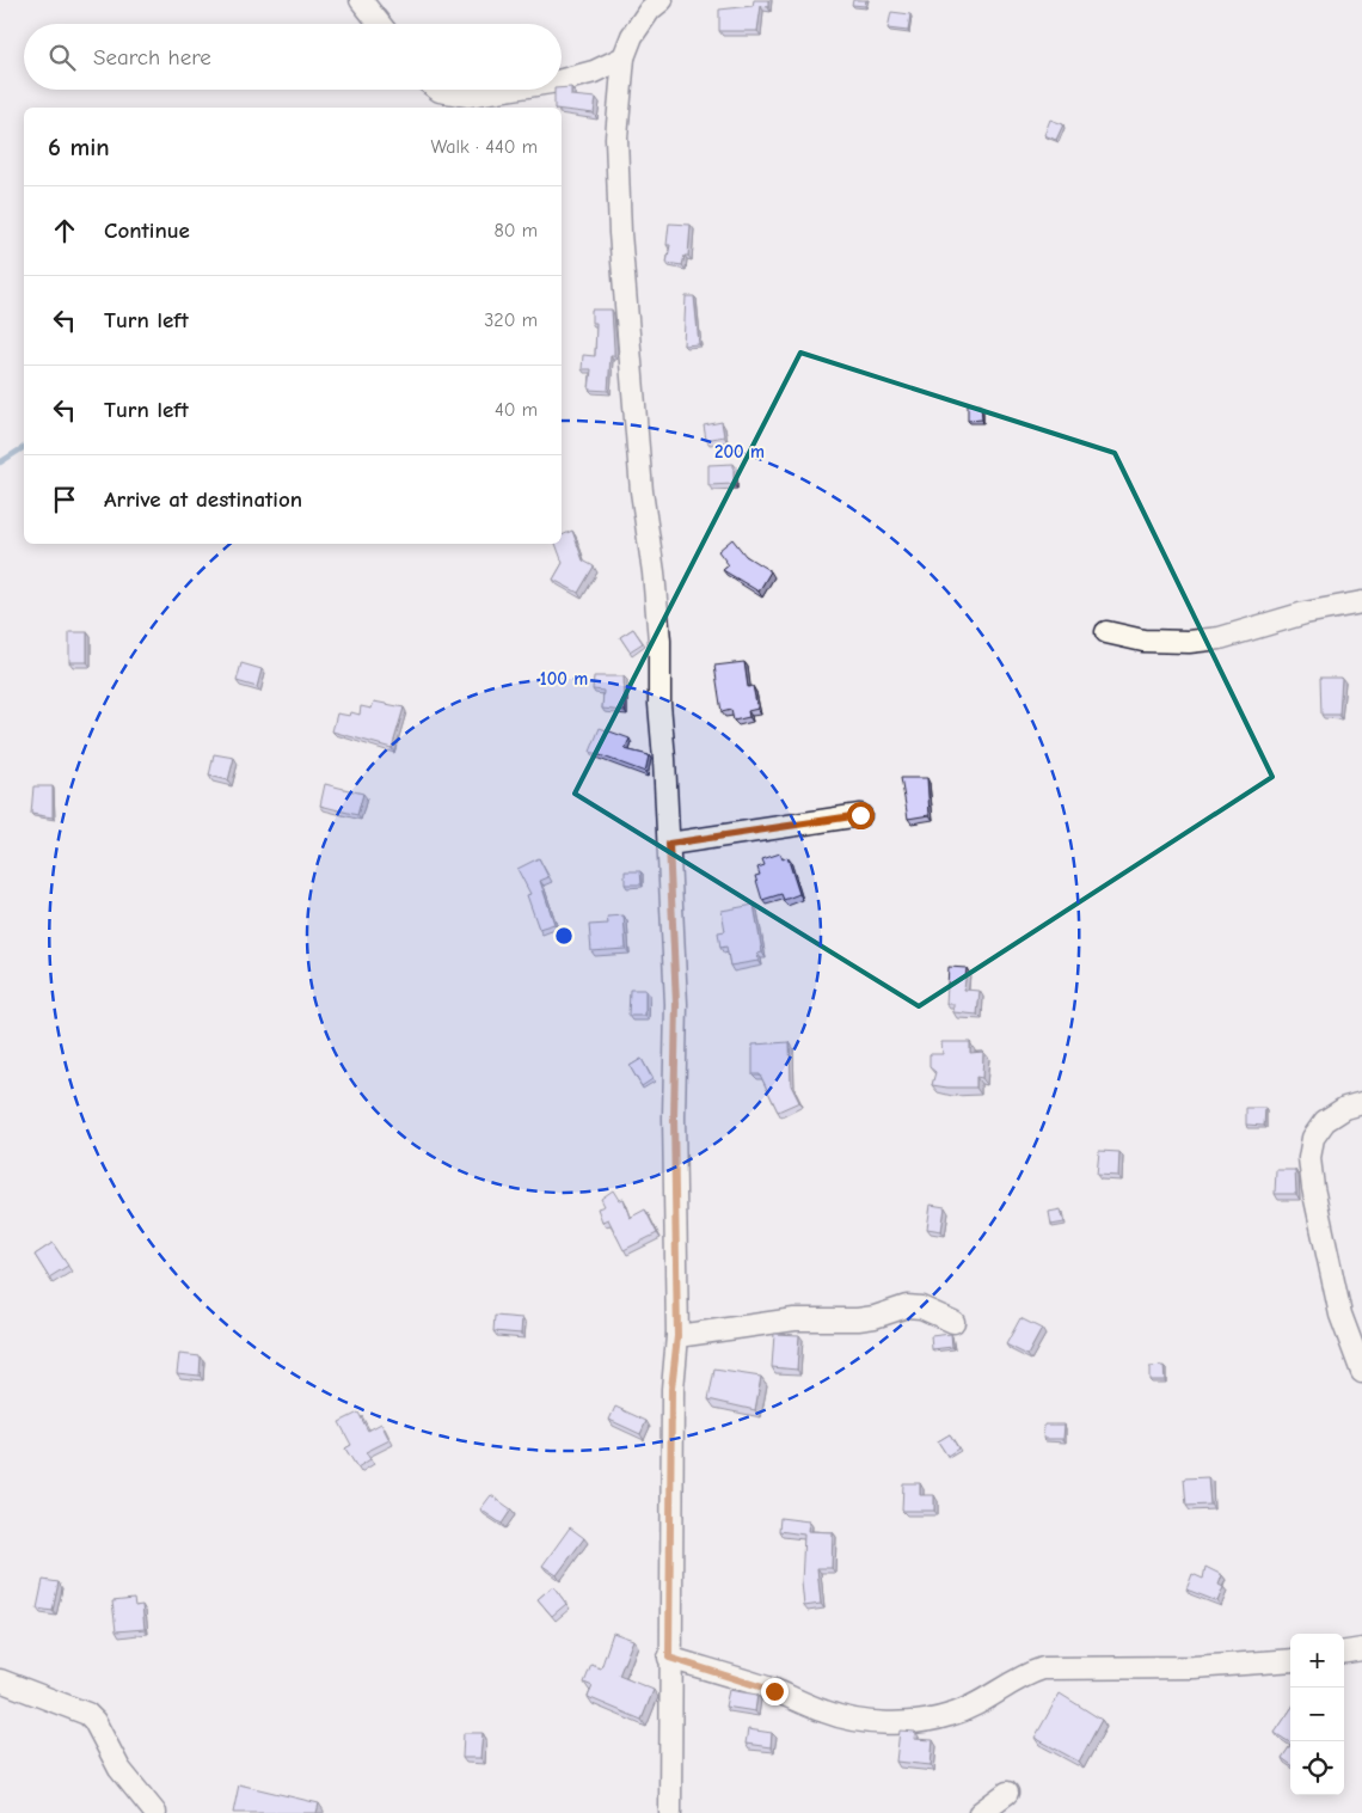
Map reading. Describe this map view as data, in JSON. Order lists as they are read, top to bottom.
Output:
{
  "page": {
    "search": "Search here",
    "heading": ["6 min", "Walk · 440 m"],
    "list": [
      ["Continue", "80 m"],
      ["Turn left", "320 m"],
      ["Turn left", "40 m"],
      "Arrive at destination"
    ],
    "map_buttons": ["+", "−"]
  },
  "rings": ["200 m", "100 m"]
}
